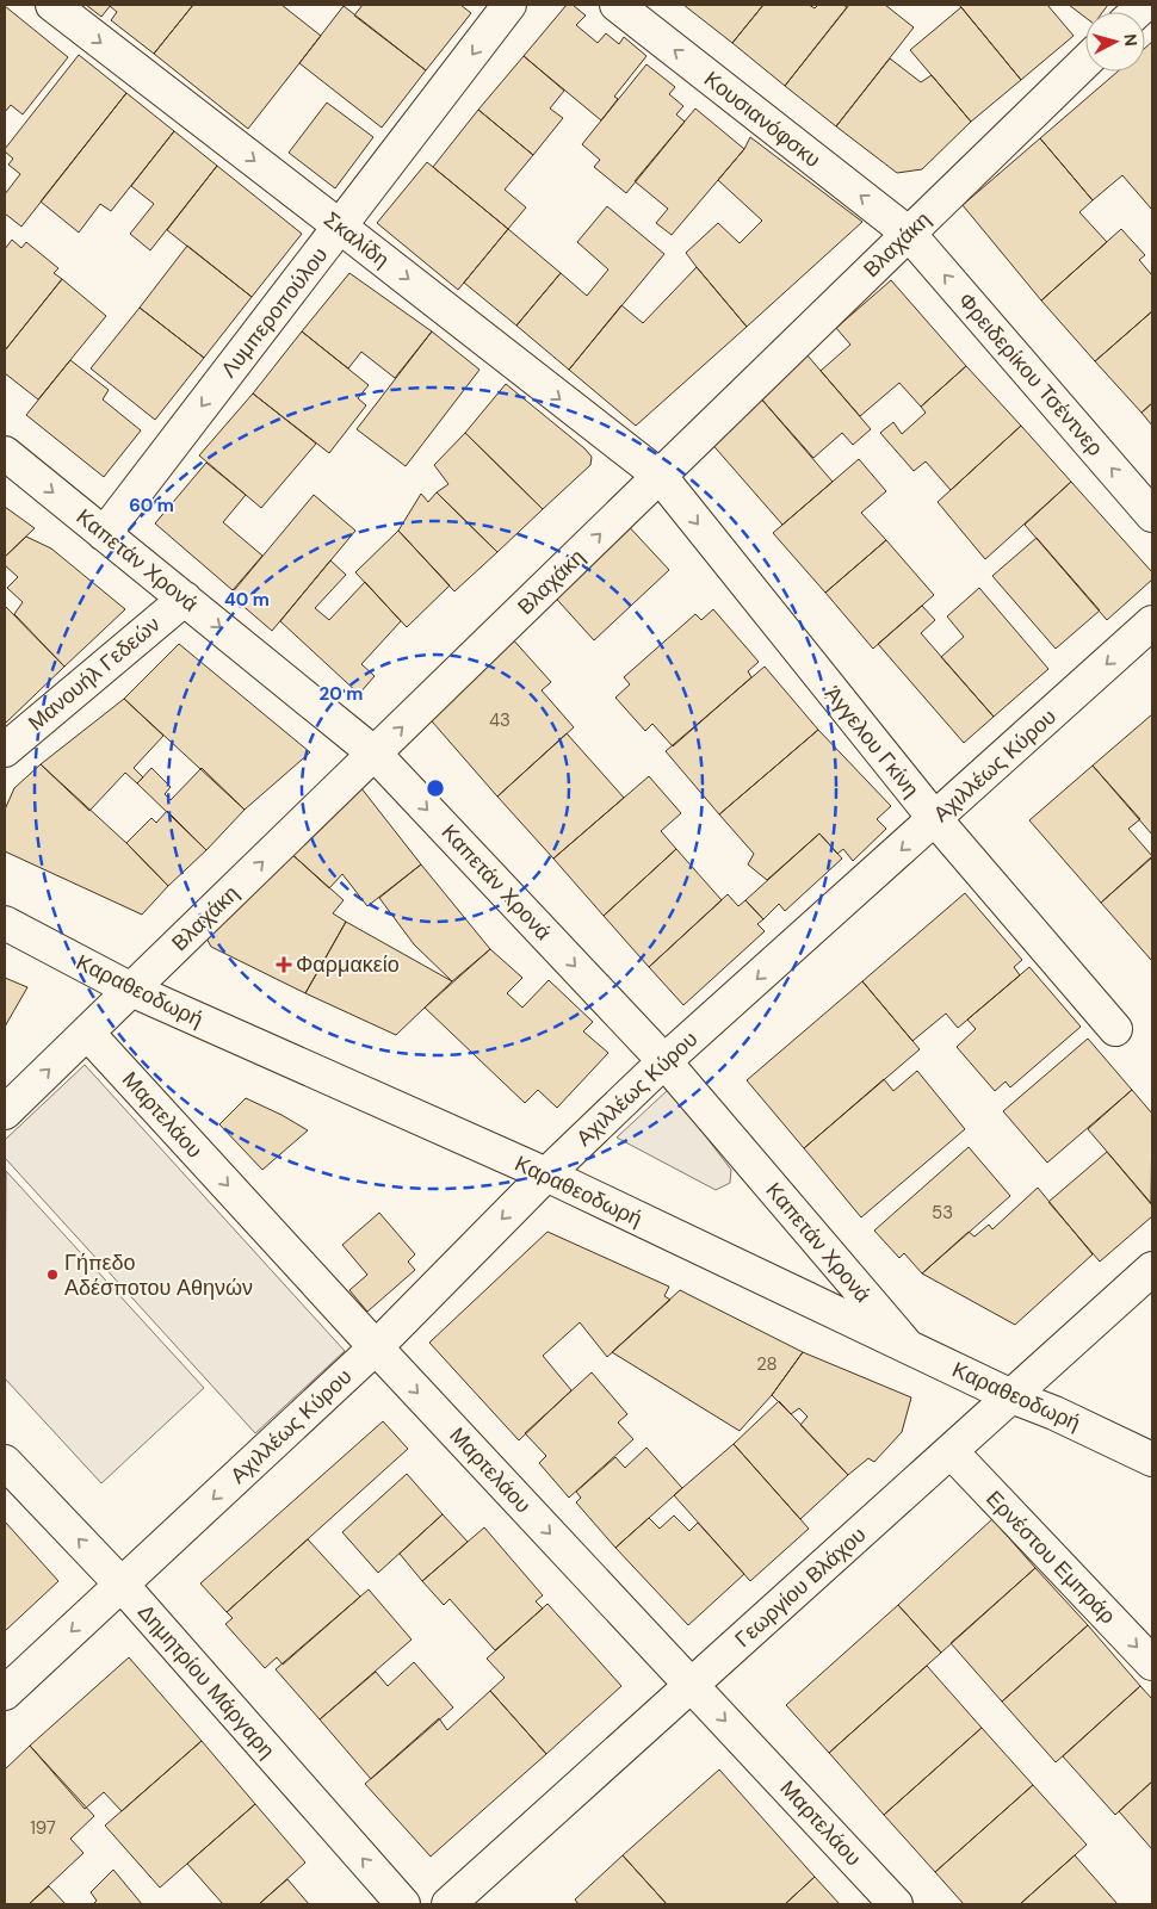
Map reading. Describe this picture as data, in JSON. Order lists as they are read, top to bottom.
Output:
{
  "streets": {
    "street": [
      "Κουσιανόφσκυ",
      "Σκαλίδη",
      "Βλαχάκη",
      "Λυμπεροπούλου",
      "Φρειδερίκου Τσέντνερ",
      "Καπετάν Χρονά",
      "Μανουήλ Γεδεών",
      "Άγγελου Γκίνη",
      "Αχιλλέως Κύρου",
      "Καραθεοδωρή",
      "Μαρτελάου",
      "Ερνέστου Εμπράρ",
      "Γεωργίου Βλάχου",
      "Δημητρίου Μάργαρη"
    ]
  },
  "crossings": [
    ["Κουσιανόφσκυ", "Βλαχάκη"],
    ["Κουσιανόφσκυ", "Φρειδερίκου Τσέντνερ"],
    ["Σκαλίδη", "Βλαχάκη"],
    ["Σκαλίδη", "Λυμπεροπούλου"],
    ["Σκαλίδη", "Άγγελου Γκίνη"],
    ["Βλαχάκη", "Φρειδερίκου Τσέντνερ"],
    ["Βλαχάκη", "Καπετάν Χρονά"],
    ["Βλαχάκη", "Άγγελου Γκίνη"],
    ["Βλαχάκη", "Καραθεοδωρή"],
    ["Βλαχάκη", "Μαρτελάου"],
    ["Λυμπεροπούλου", "Καπετάν Χρονά"],
    ["Καπετάν Χρονά", "Μανουήλ Γεδεών"],
    ["Καπετάν Χρονά", "Αχιλλέως Κύρου"],
    ["Καπετάν Χρονά", "Καραθεοδωρή"],
    ["Άγγελου Γκίνη", "Αχιλλέως Κύρου"],
    ["Αχιλλέως Κύρου", "Καραθεοδωρή"],
    ["Αχιλλέως Κύρου", "Μαρτελάου"],
    ["Αχιλλέως Κύρου", "Δημητρίου Μάργαρη"],
    ["Καραθεοδωρή", "Γεωργίου Βλάχου"],
    ["Μαρτελάου", "Γεωργίου Βλάχου"],
    ["Ερνέστου Εμπράρ", "Γεωργίου Βλάχου"]
  ],
  "one_way": [
    "Κουσιανόφσκυ",
    "Σκαλίδη",
    "Βλαχάκη",
    "Λυμπεροπούλου",
    "Φρειδερίκου Τσέντνερ",
    "Καπετάν Χρονά",
    "Άγγελου Γκίνη",
    "Αχιλλέως Κύρου",
    "Μαρτελάου",
    "Ερνέστου Εμπράρ",
    "Δημητρίου Μάργαρη"
  ],
  "places": {
    "health": ["Φαρμακείο"],
    "other": ["Γήπεδο Αδέσποτου Αθηνών"]
  },
  "house_numbers": [
    "43",
    "53",
    "28",
    "197"
  ],
  "north": "right",
  "rings": ["60 m", "40 m", "20 m"]
}
